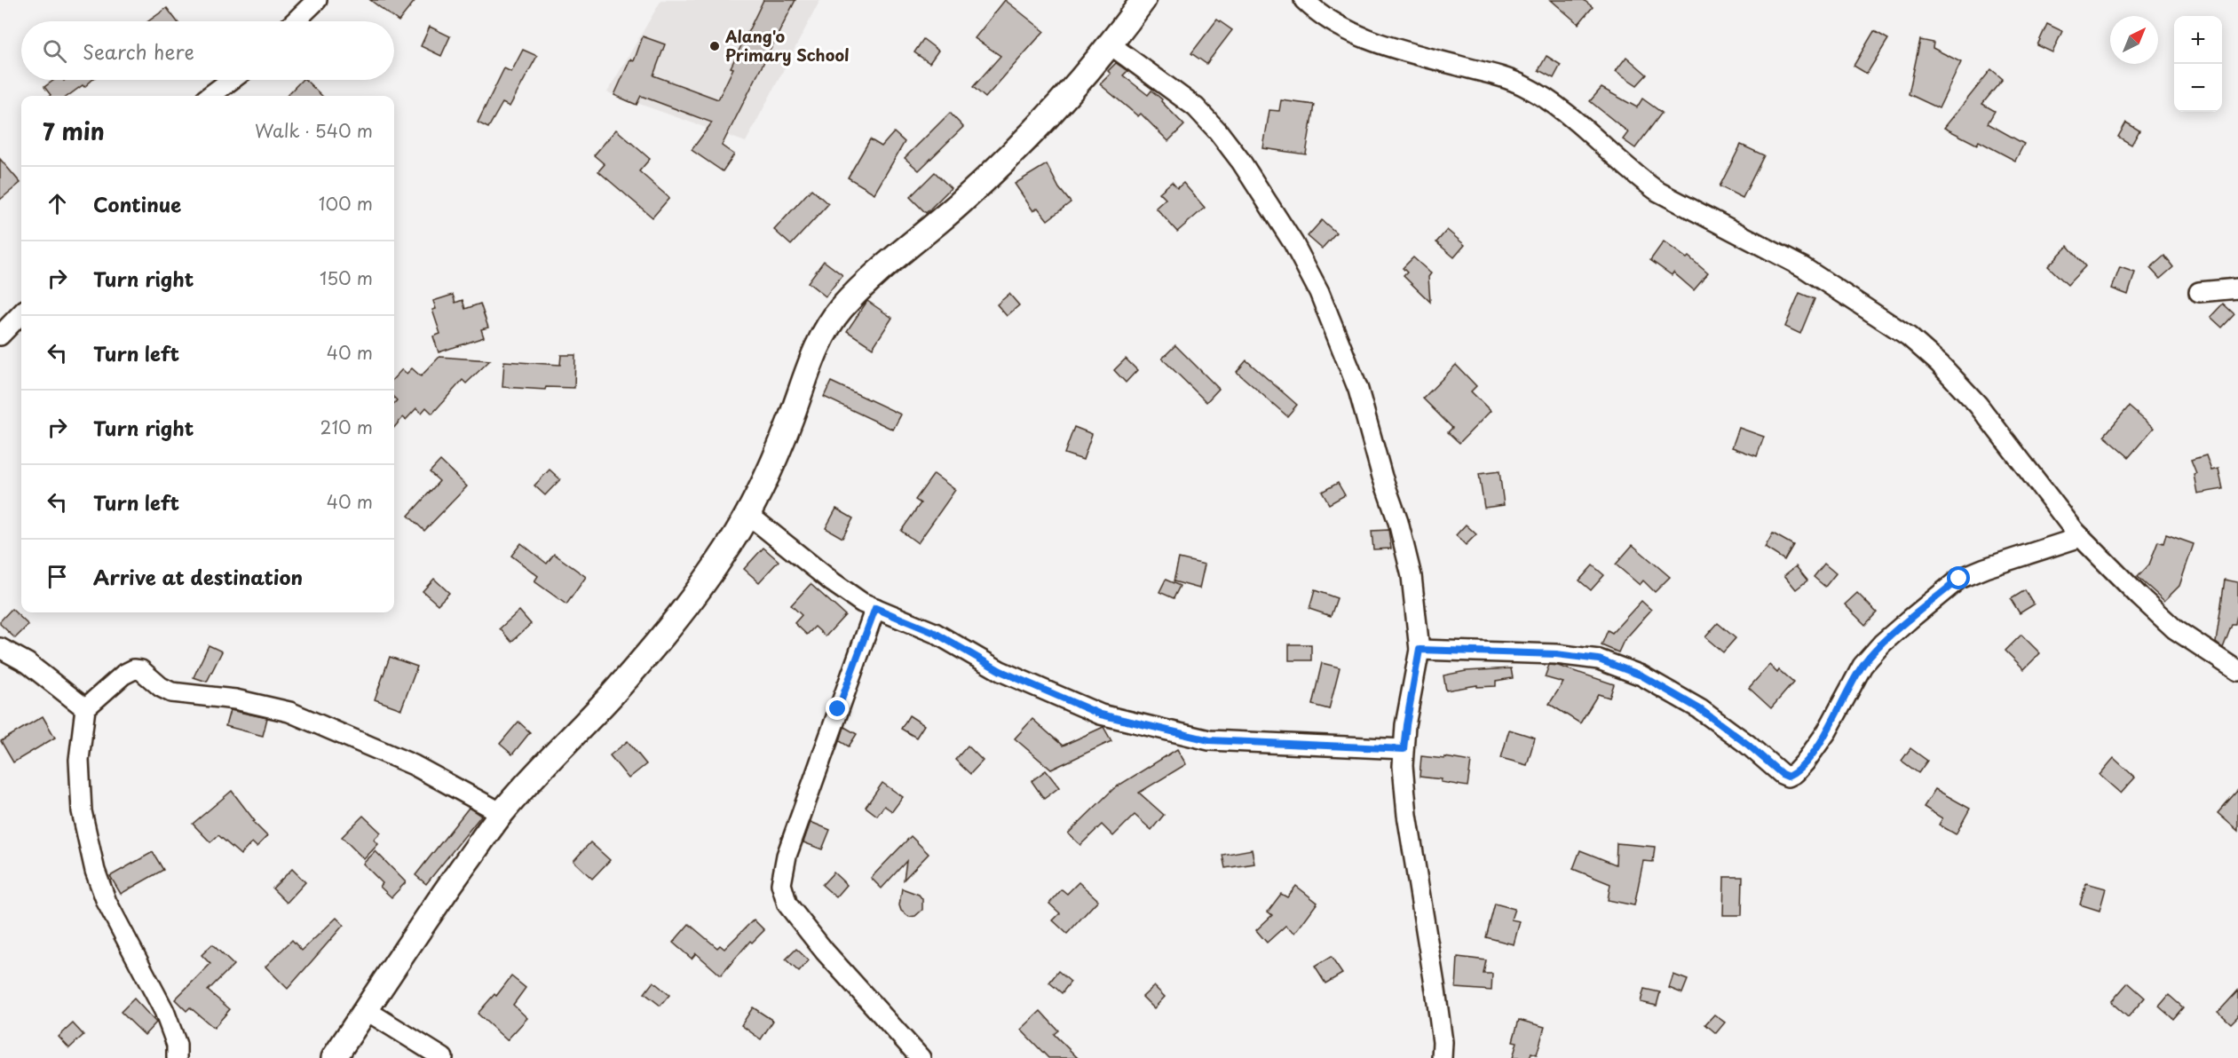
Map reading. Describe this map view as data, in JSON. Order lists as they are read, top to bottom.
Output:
{
  "places": ["Alang'o Primary School"],
  "north": "top right",
  "page": {
    "map_buttons": ["+", "−"],
    "search": "Search here",
    "heading": ["7 min", "Walk · 540 m"],
    "list": [
      ["Continue", "100 m"],
      ["Turn right", "150 m"],
      ["Turn left", "40 m"],
      ["Turn right", "210 m"],
      ["Turn left", "40 m"],
      "Arrive at destination"
    ]
  }
}
